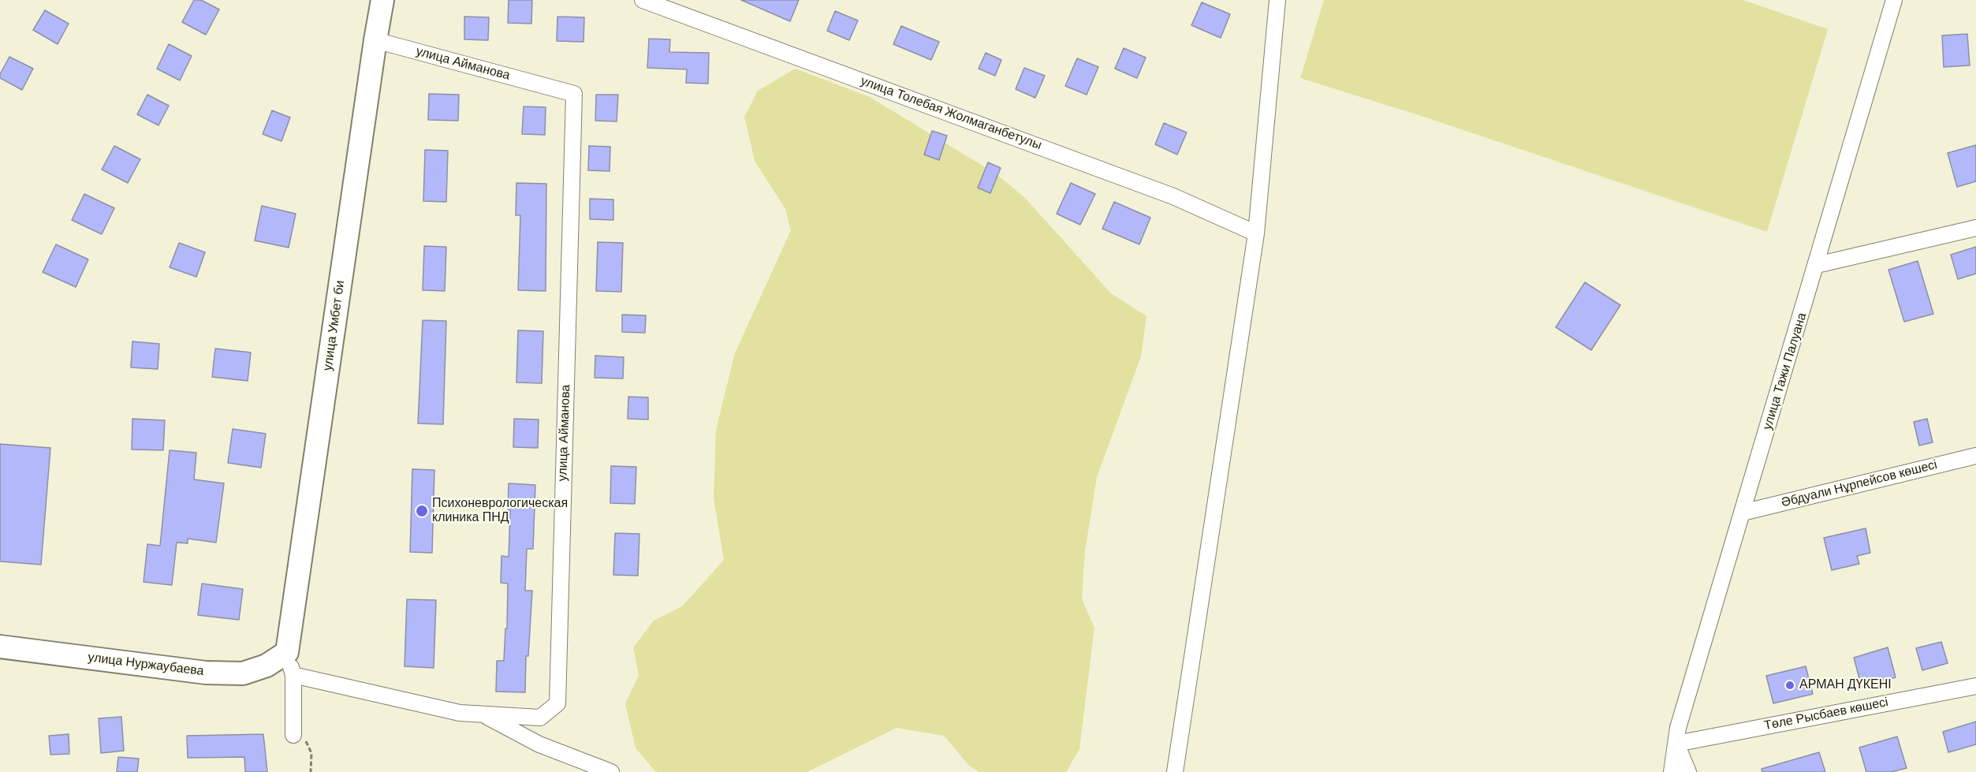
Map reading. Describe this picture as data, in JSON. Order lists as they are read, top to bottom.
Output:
{
  "streets": {
    "street": [
      "улица Айманова",
      "улица Толебая Жолмаганбетулы",
      "улица Умбет би",
      "улица Тажи Палуана",
      "Әбдуали Нұрпейсов көшесі",
      "улица Нуржаубаева",
      "Төле Рысбаев көшесі"
    ]
  },
  "crossings": [
    ["улица Айманова", "улица Умбет би"],
    ["улица Умбет би", "улица Нуржаубаева"],
    ["улица Тажи Палуана", "Әбдуали Нұрпейсов көшесі"],
    ["улица Тажи Палуана", "Төле Рысбаев көшесі"]
  ],
  "places": ["Психоневрологическая клиника ПНД", "АРМАН ДҮКЕНІ"]
}
